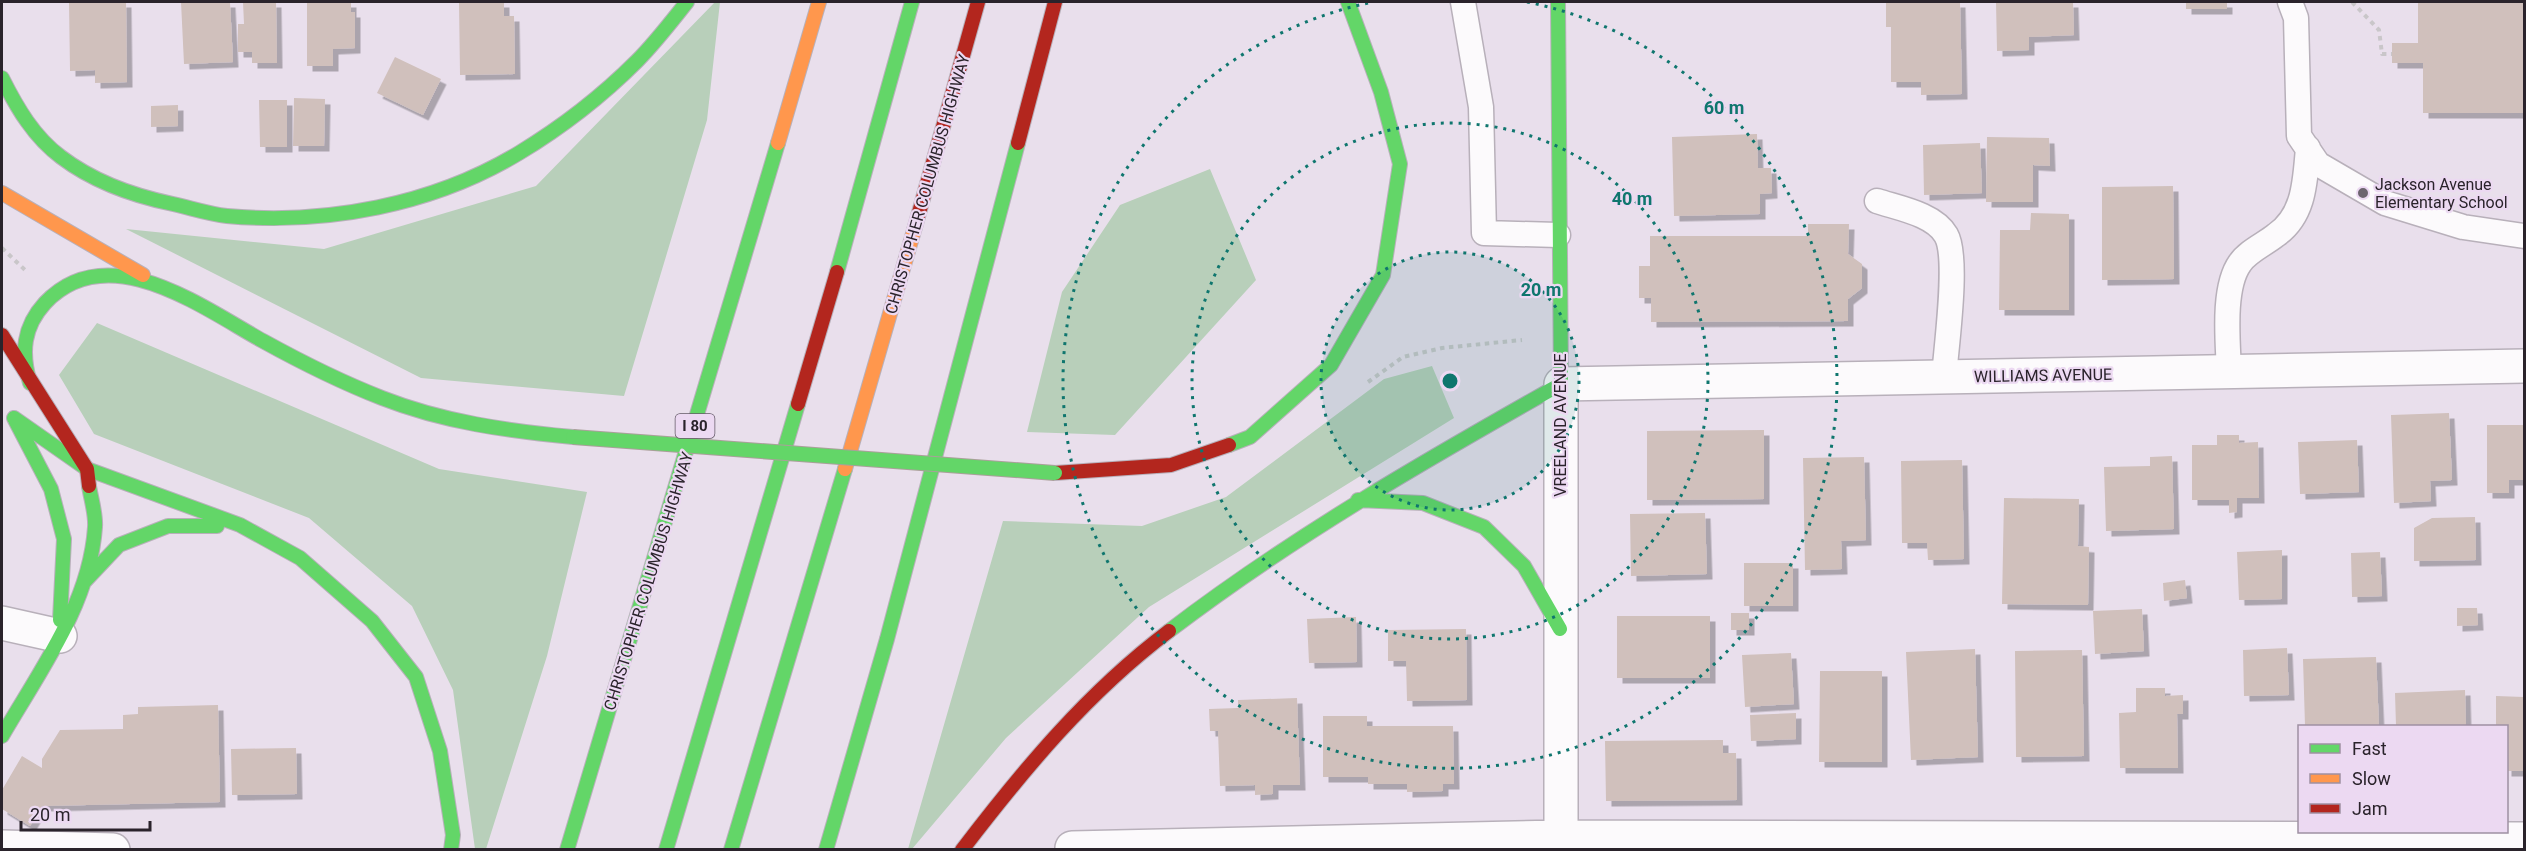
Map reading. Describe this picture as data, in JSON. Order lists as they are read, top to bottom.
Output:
{
  "streets": {
    "main road": ["CHRISTOPHER COLUMBUS HIGHWAY", "VREELAND AVENUE", "I 80"],
    "street": ["WILLIAMS AVENUE"]
  },
  "crossings": [
    ["WILLIAMS AVENUE", "VREELAND AVENUE"]
  ],
  "places": ["Jackson Avenue Elementary School"],
  "legend": ["Fast", "Slow", "Jam"],
  "scale_bar": "20 m",
  "rings": ["60 m", "40 m", "20 m"]
}
